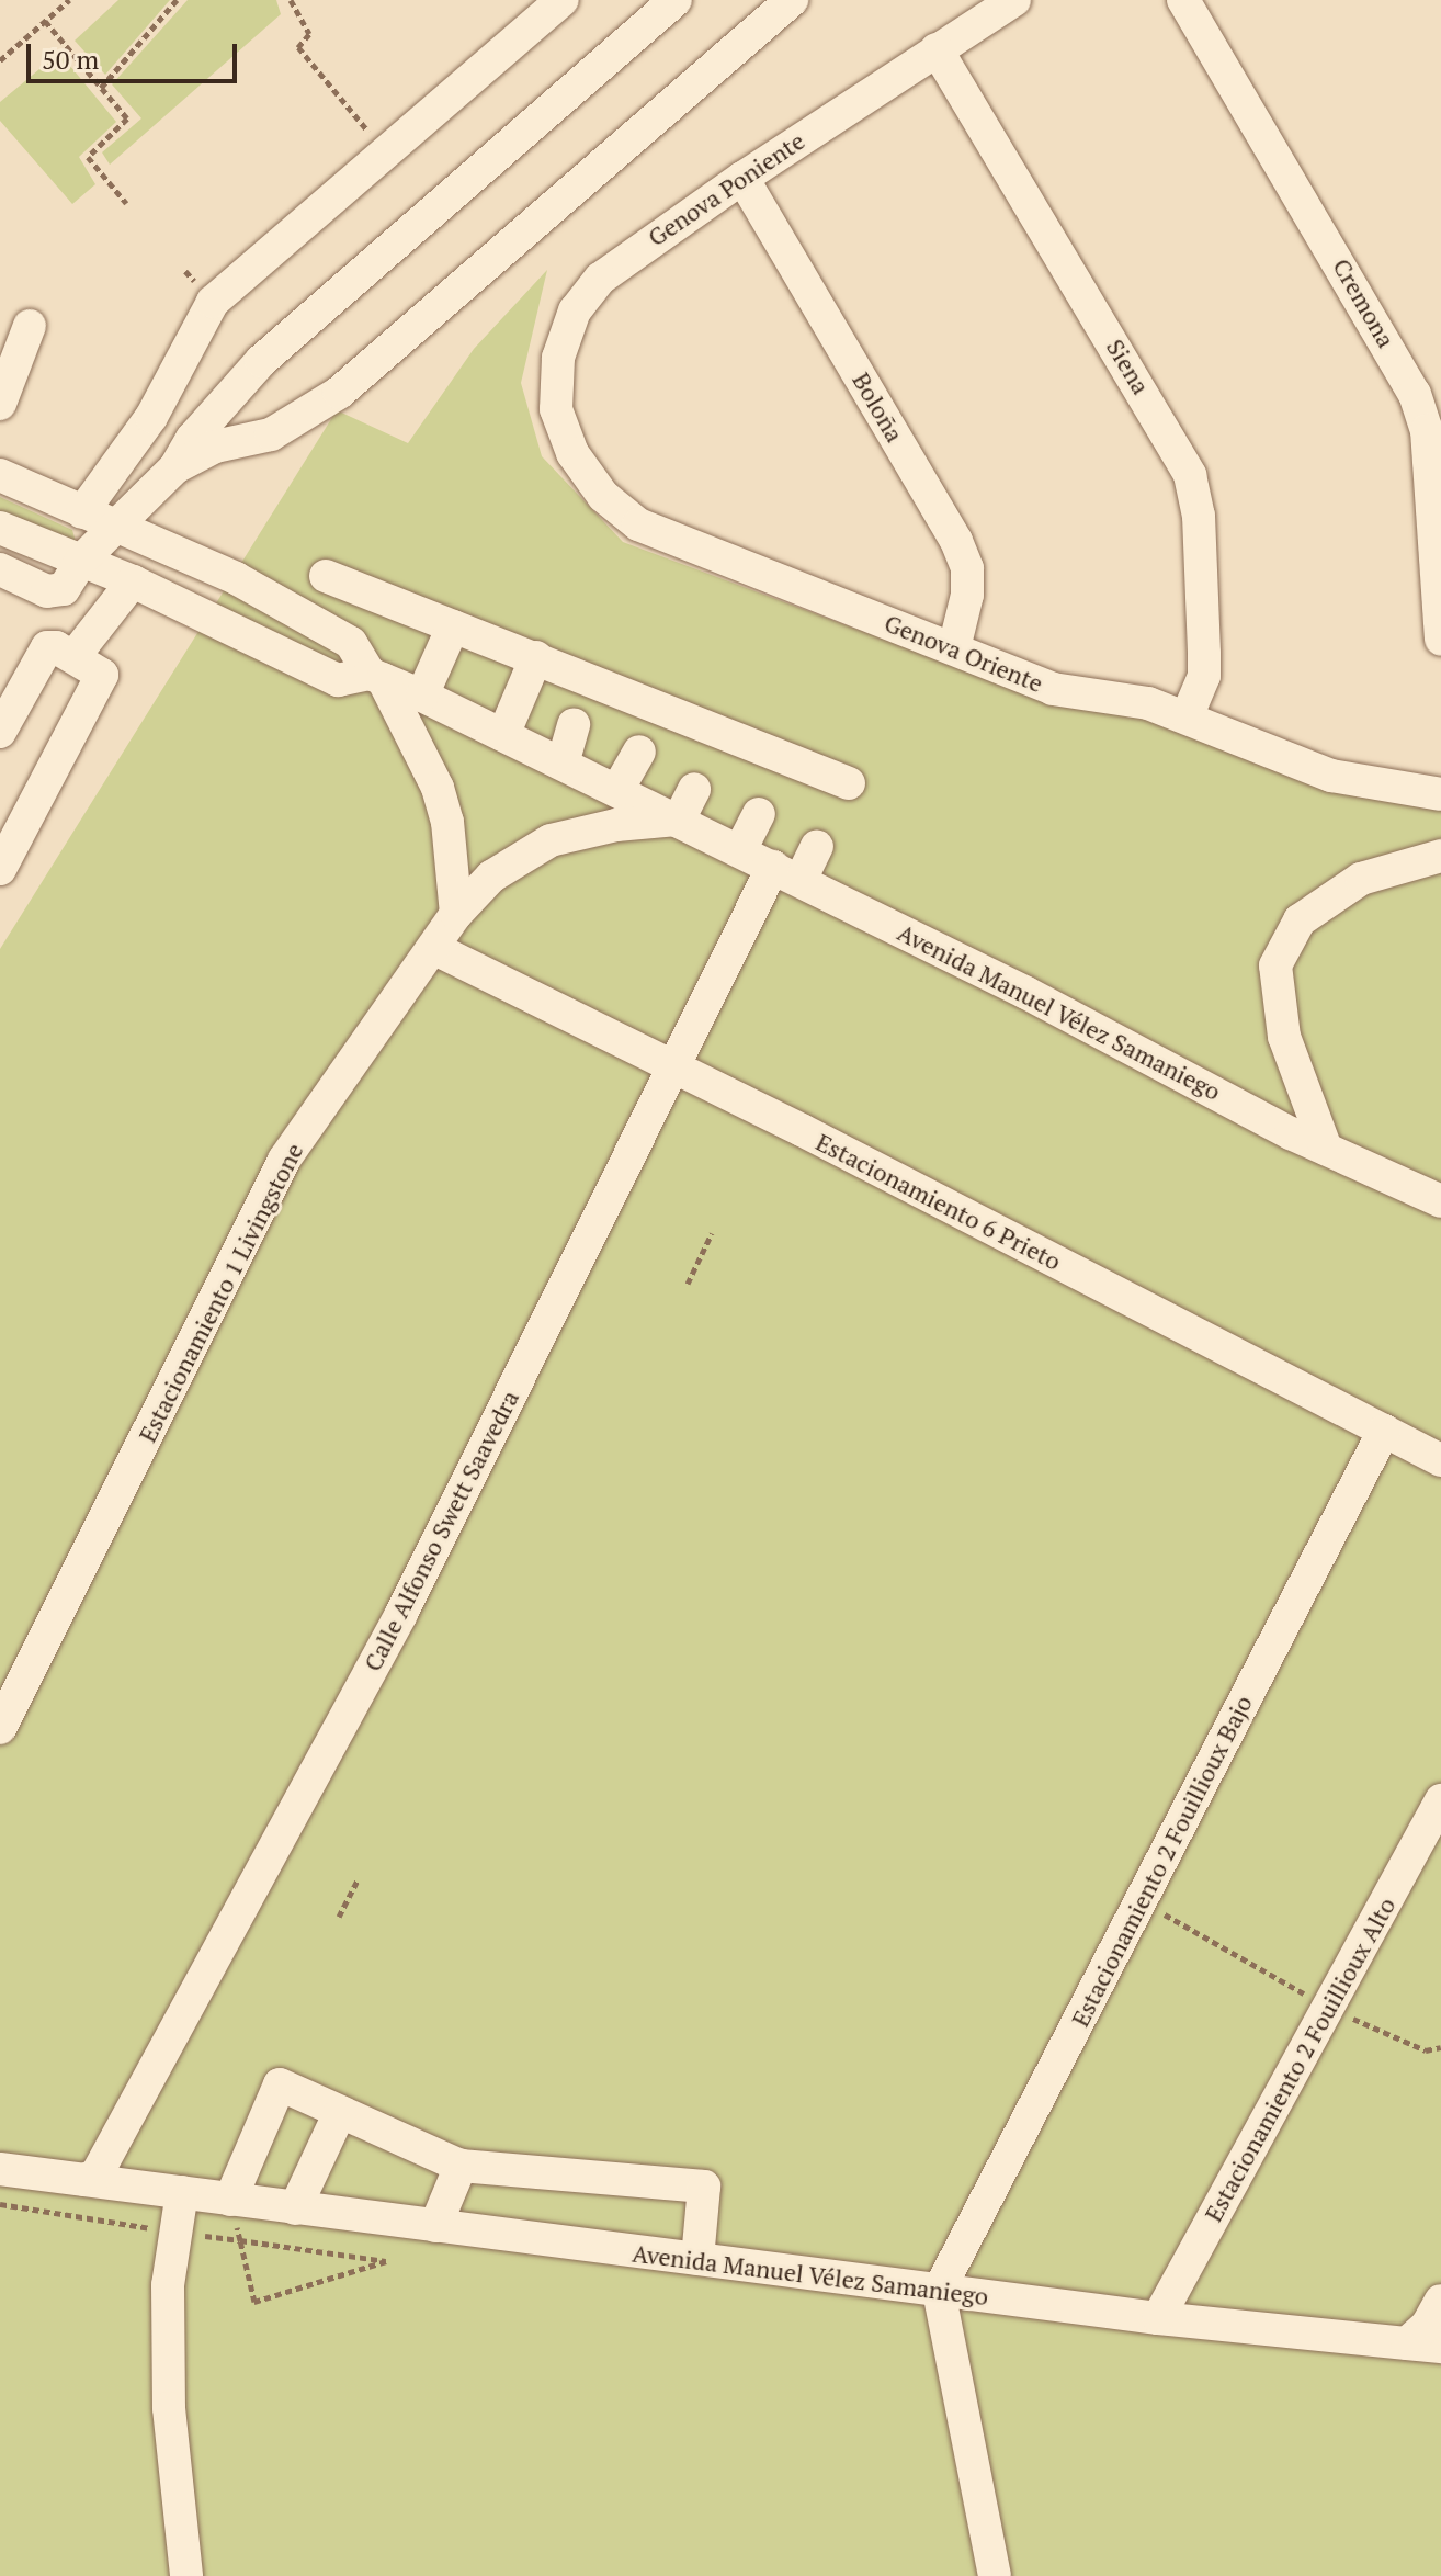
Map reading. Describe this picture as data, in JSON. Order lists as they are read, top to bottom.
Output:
{
  "streets": {
    "street": [
      "Genova Poniente",
      "Cremona",
      "Siena",
      "Boloña",
      "Genova Oriente",
      "Avenida Manuel Vélez Samaniego",
      "Estacionamiento 6 Prieto",
      "Estacionamiento 1 Livingstone",
      "Calle Alfonso Swett Saavedra",
      "Estacionamiento 2 Fouillioux Bajo",
      "Estacionamiento 2 Fouillioux Alto"
    ]
  },
  "crossings": [
    ["Genova Poniente", "Siena"],
    ["Genova Poniente", "Boloña"],
    ["Genova Poniente", "Genova Oriente"],
    ["Siena", "Genova Oriente"],
    ["Boloña", "Genova Oriente"],
    ["Avenida Manuel Vélez Samaniego", "Estacionamiento 1 Livingstone"],
    ["Avenida Manuel Vélez Samaniego", "Calle Alfonso Swett Saavedra"],
    ["Avenida Manuel Vélez Samaniego", "Estacionamiento 2 Fouillioux Bajo"],
    ["Avenida Manuel Vélez Samaniego", "Estacionamiento 2 Fouillioux Alto"],
    ["Estacionamiento 6 Prieto", "Estacionamiento 1 Livingstone"],
    ["Estacionamiento 6 Prieto", "Calle Alfonso Swett Saavedra"],
    ["Estacionamiento 6 Prieto", "Estacionamiento 2 Fouillioux Bajo"]
  ],
  "scale_bar": "50 m"
}
